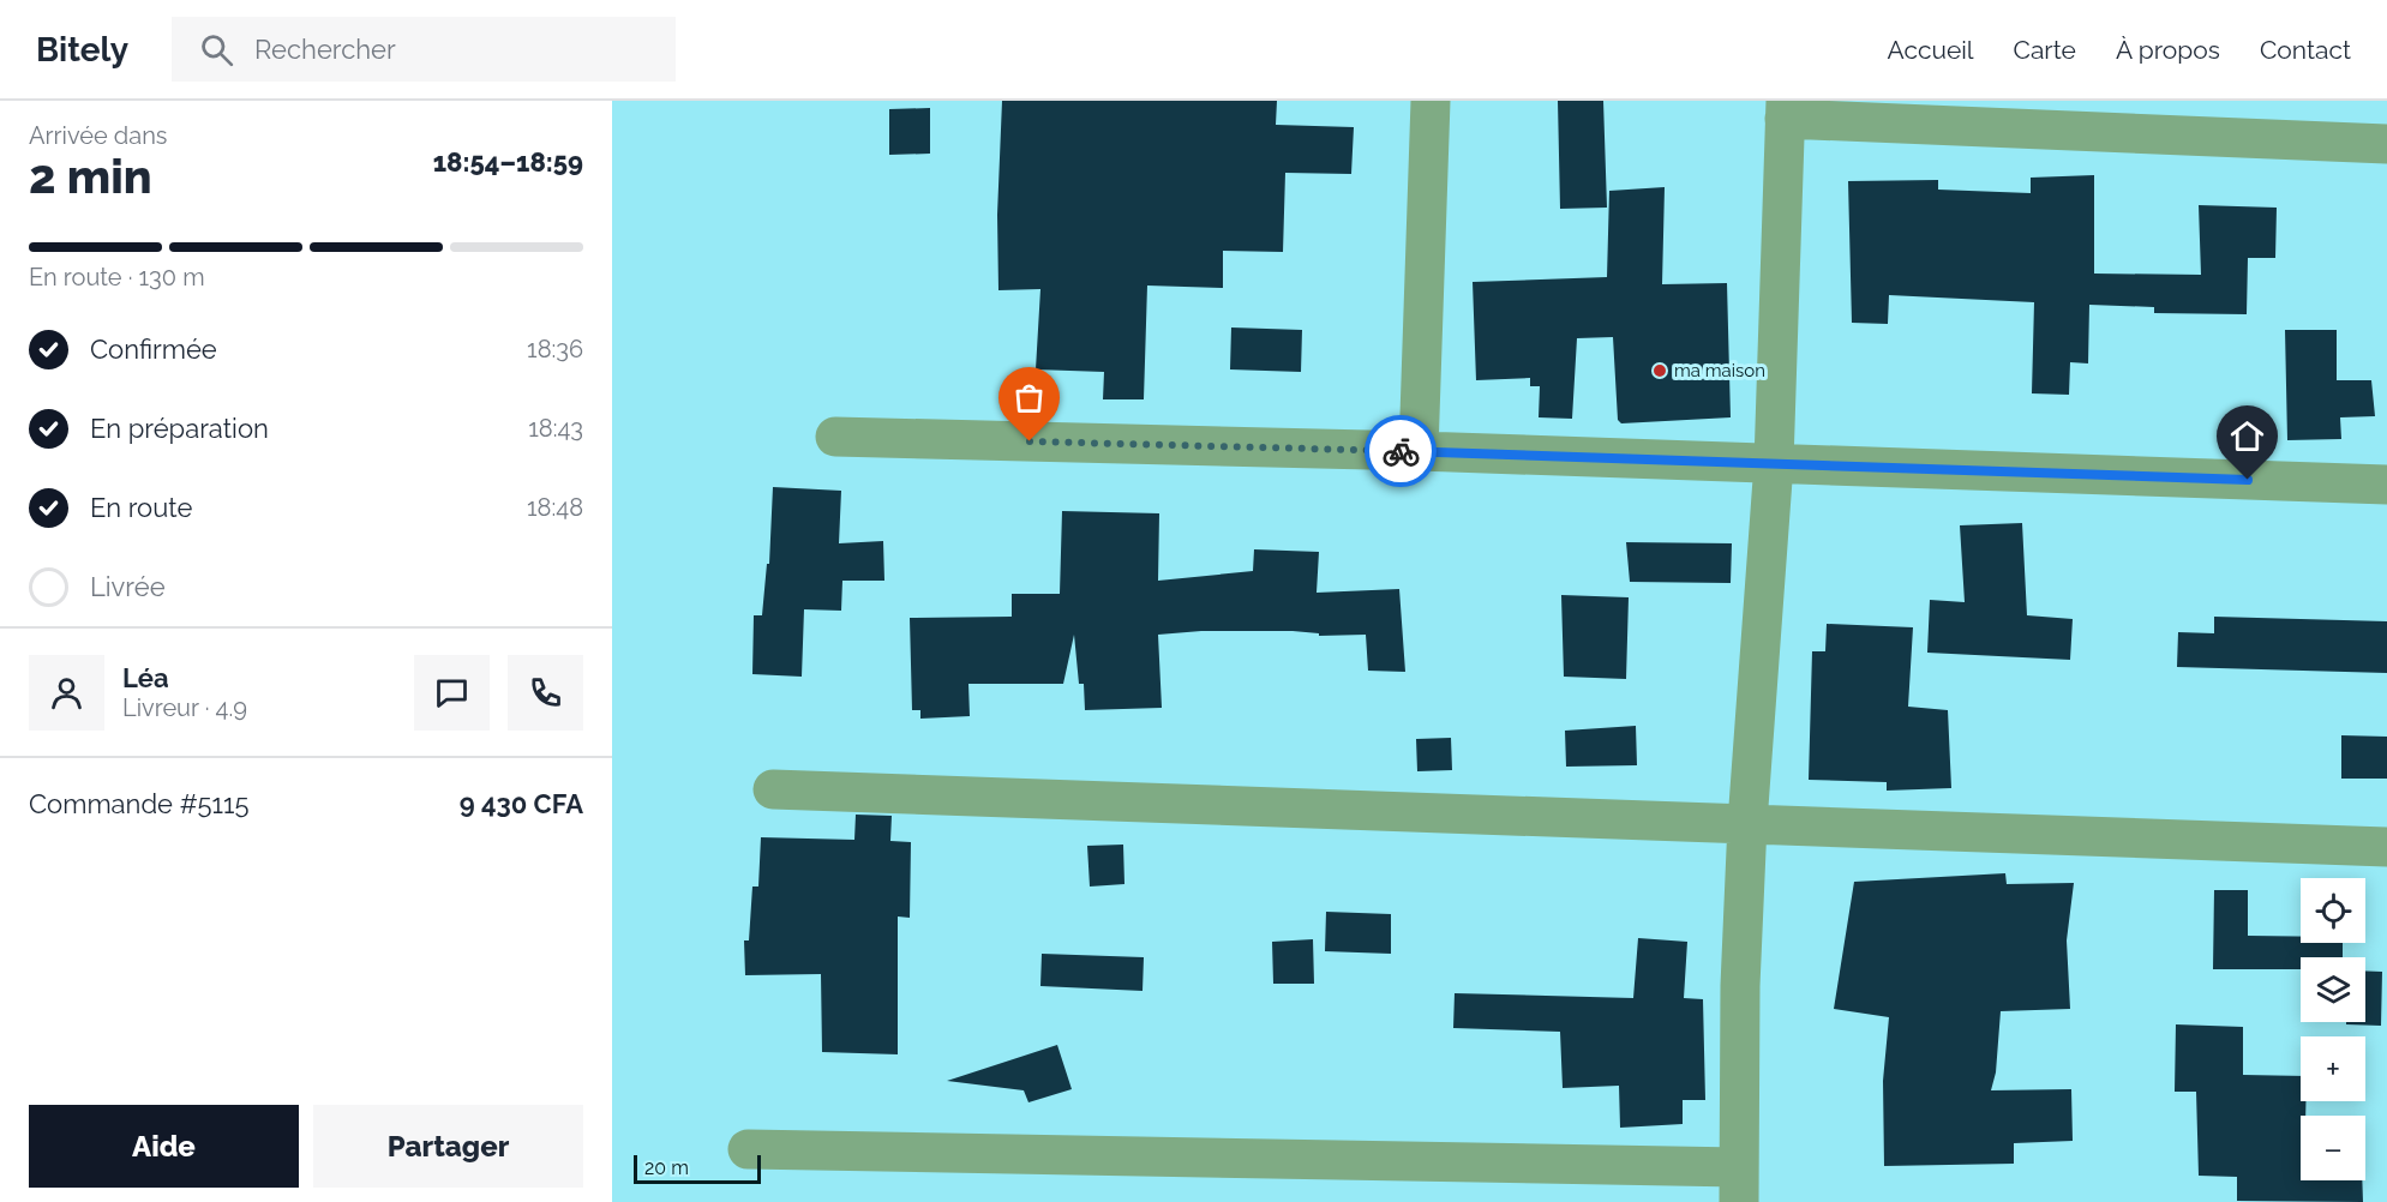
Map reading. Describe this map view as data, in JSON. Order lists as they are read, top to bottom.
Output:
{
  "places": ["ma maison"],
  "scale_bar": "20 m",
  "page": {
    "header": "Bitely",
    "search": "Rechercher",
    "nav": [
      "Accueil",
      "Carte",
      "À propos",
      "Contact"
    ],
    "heading": ["2 min", "Arrivée dans", "18:54–18:59"],
    "panel": [
      "Léa",
      "Livreur · 4.9",
      "Commande #5115",
      "9 430 CFA"
    ],
    "bar": "En route · 130 m",
    "list": [
      ["Confirmée", "18:36"],
      ["En préparation", "18:43"],
      ["En route", "18:48"],
      "Livrée"
    ],
    "map_buttons": ["+", "−"],
    "buttons": ["Aide", "Partager"],
    "scale": "20 m"
  }
}
